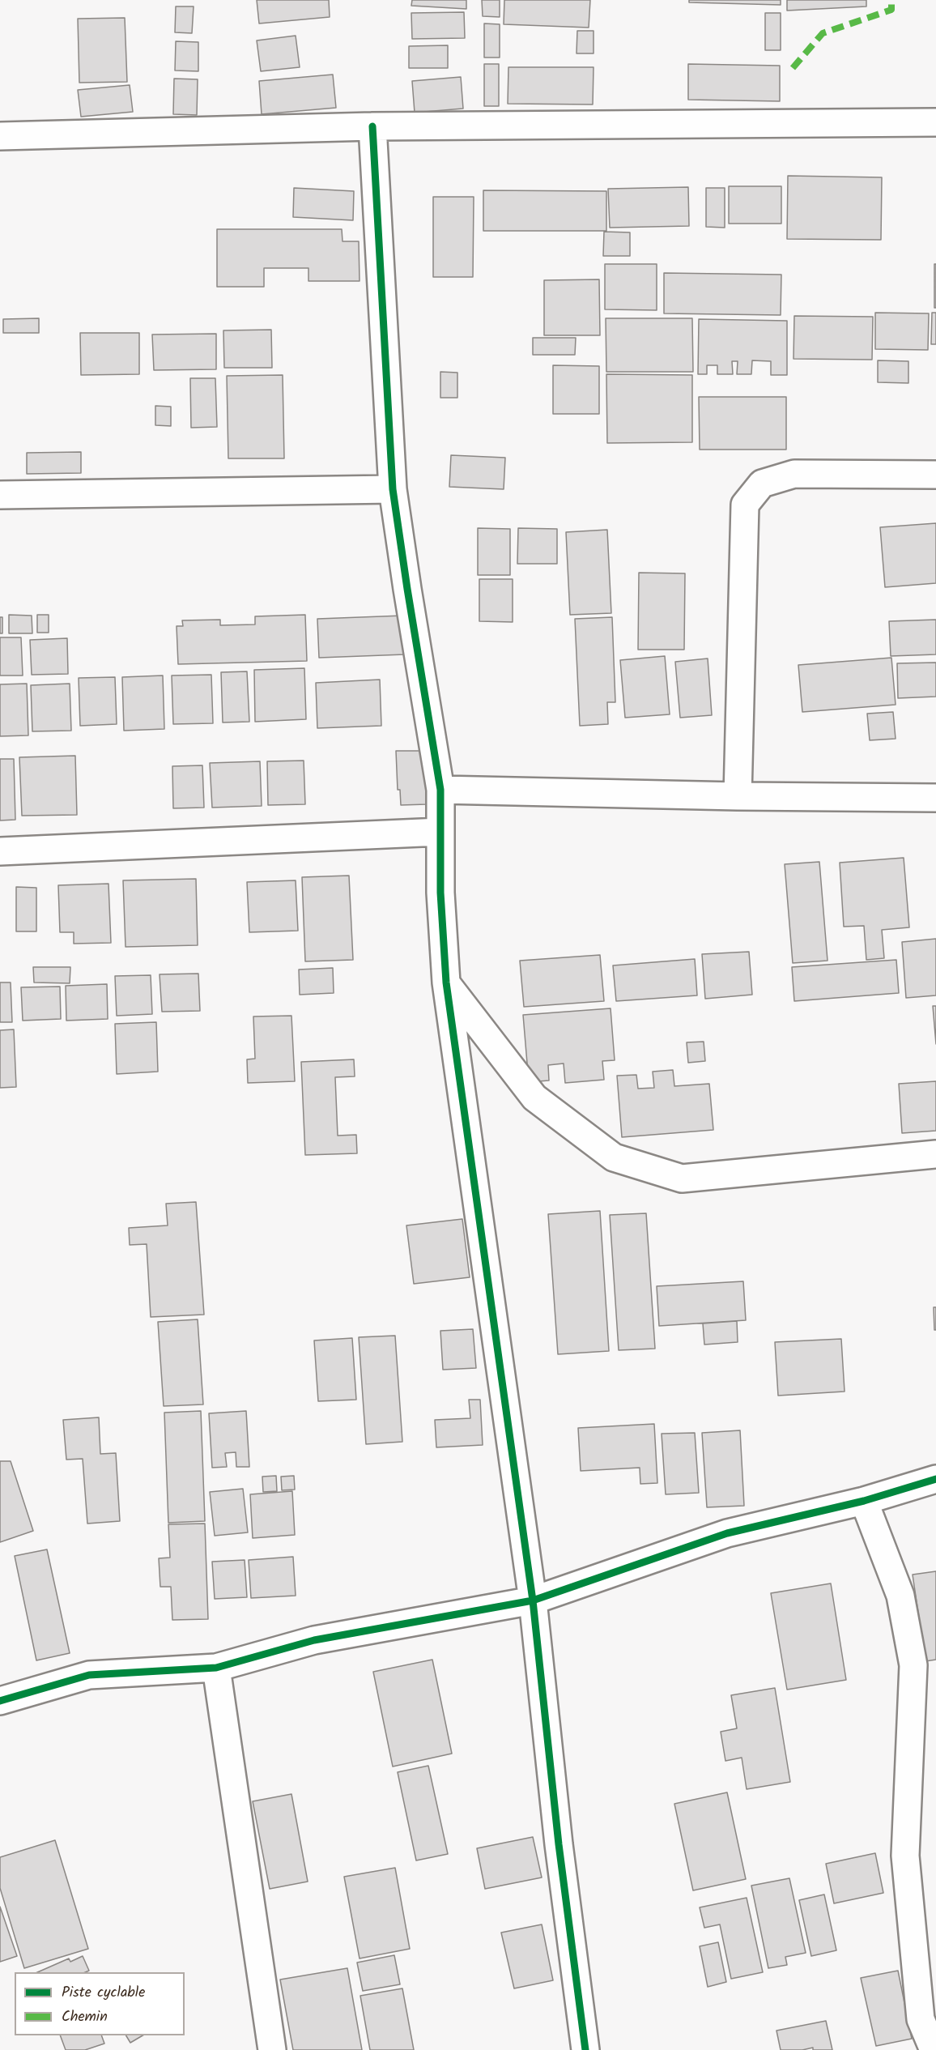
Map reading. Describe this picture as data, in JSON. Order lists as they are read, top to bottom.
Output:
{
  "legend": ["Piste cyclable", "Chemin"]
}
